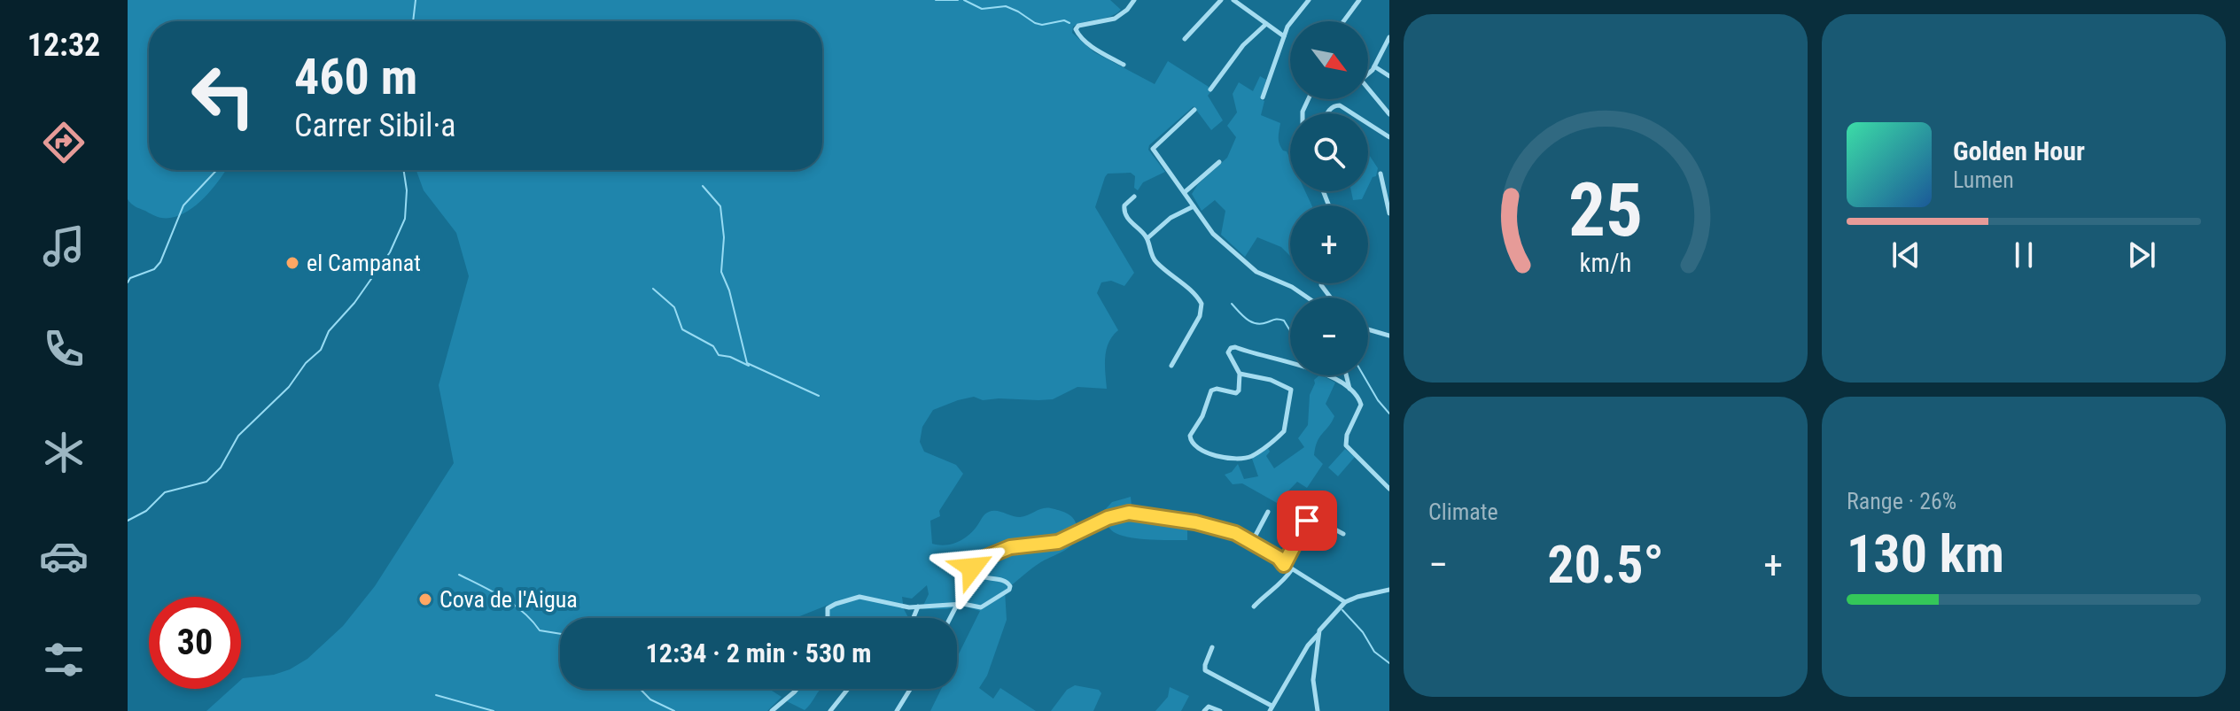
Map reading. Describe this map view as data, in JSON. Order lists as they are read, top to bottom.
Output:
{
  "places": ["el Campanat", "Cova de l'Aigua"],
  "north": "bottom right",
  "page": {
    "tabs": "12:32",
    "map_buttons": ["+", "−"],
    "turn": ["460 m", "Carrer Sibil·a"],
    "song": ["Golden Hour", "Lumen"],
    "tile": [
      "Climate",
      ["Range · 26%", "130 km"]
    ],
    "heat": ["−", "20.5°", "+"],
    "limit": "30",
    "trip": "12:34 · 2 min · 530 m",
    "gauge": ["25", "km/h"]
  }
}
